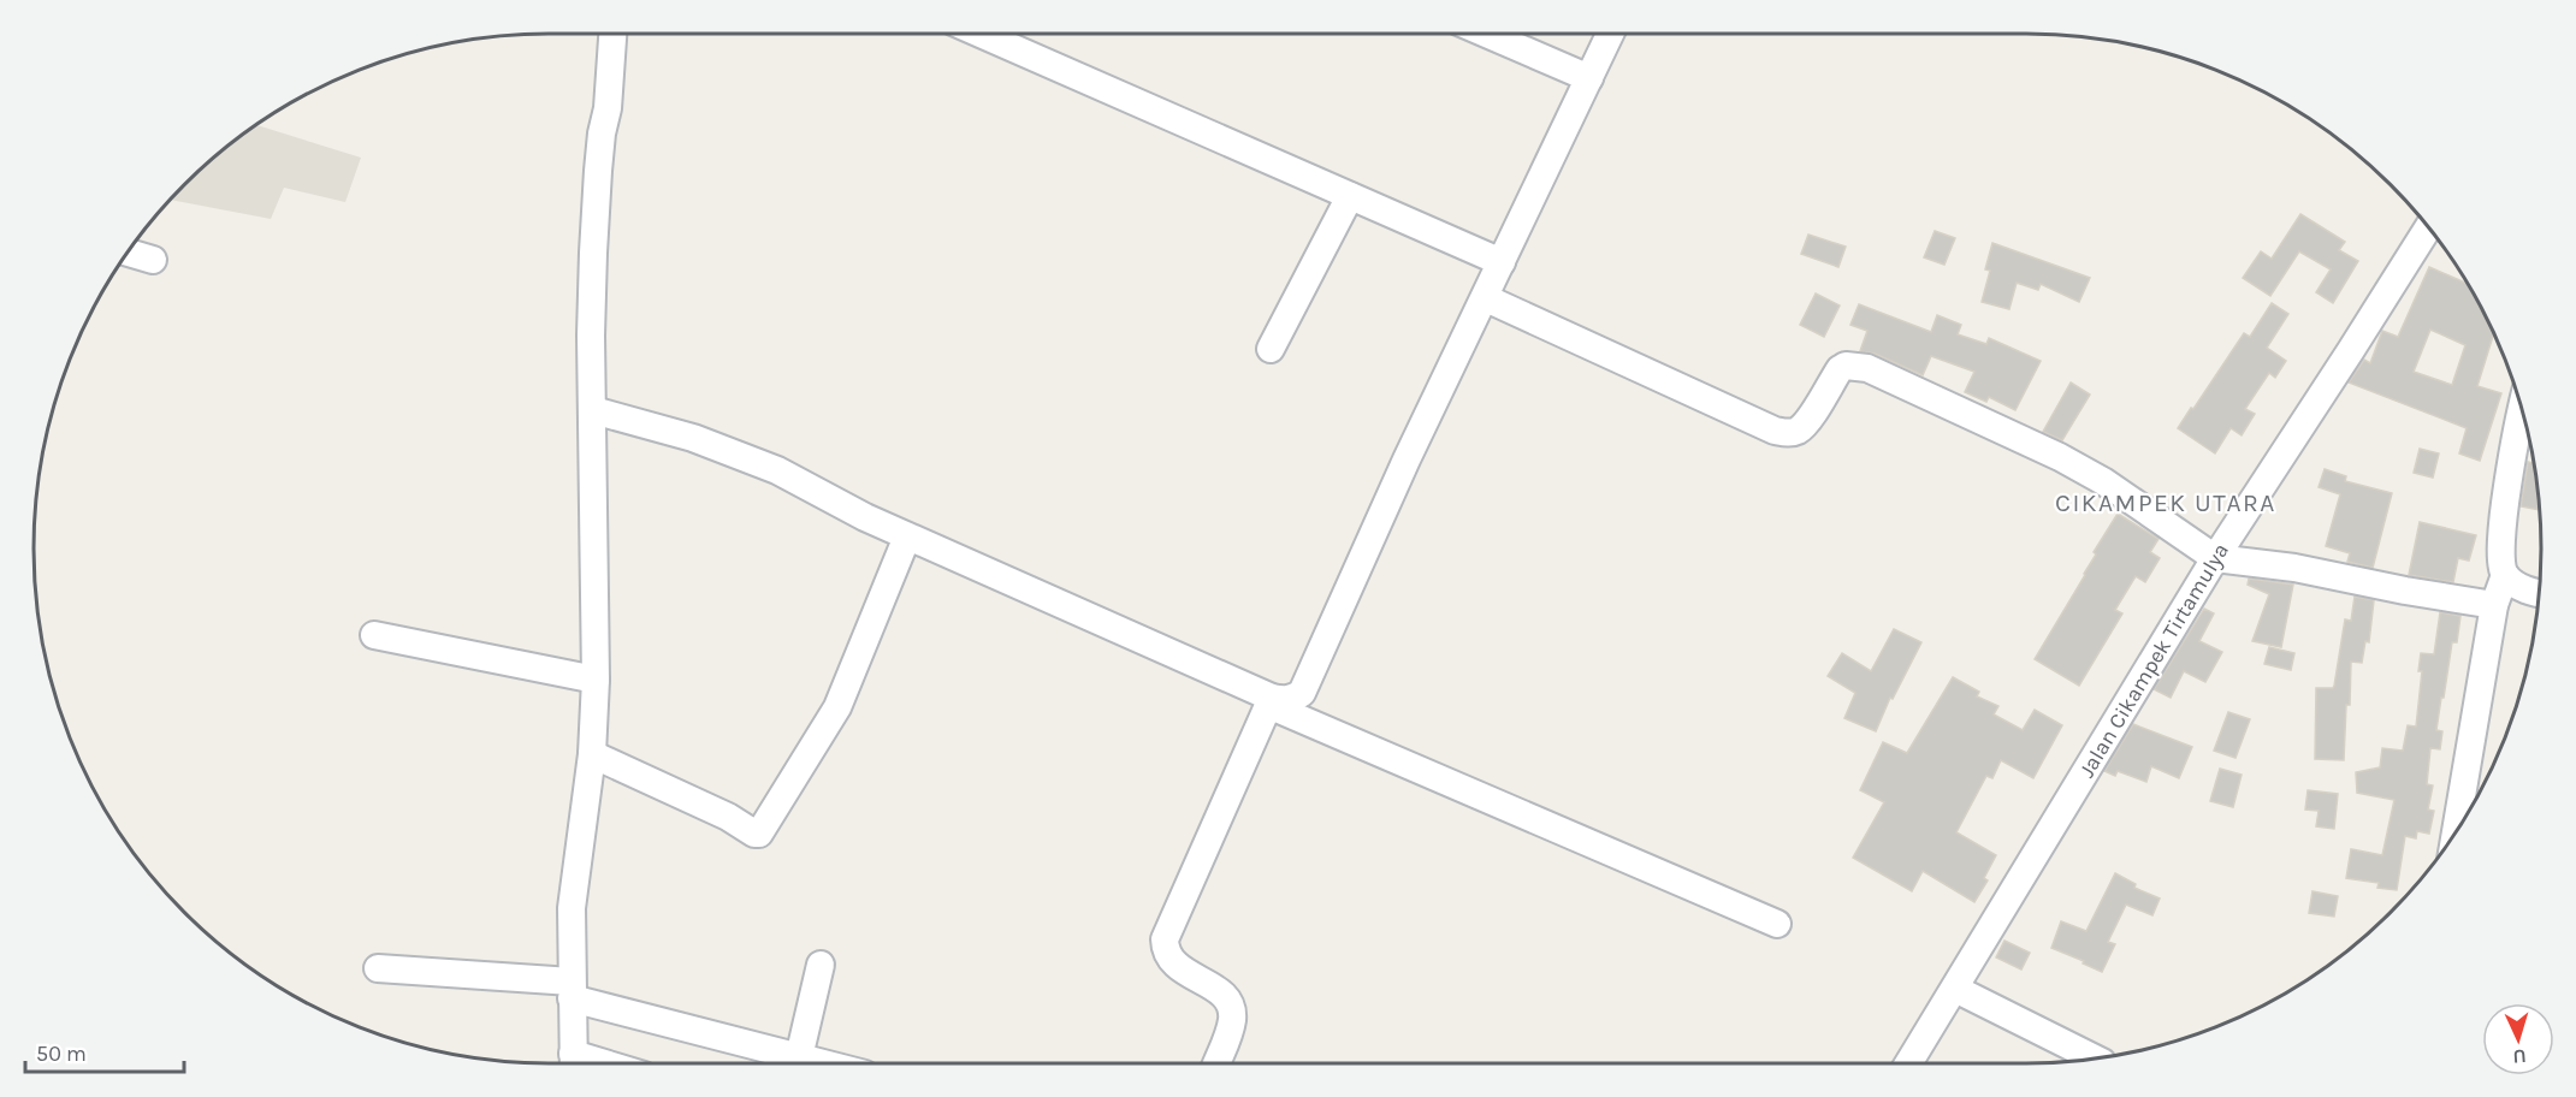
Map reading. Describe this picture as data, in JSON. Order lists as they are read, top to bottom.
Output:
{
  "streets": {
    "street": ["Jalan Cikampek Tirtamulya"]
  },
  "districts": ["CIKAMPEK UTARA"],
  "scale_bar": "50 m",
  "north": "bottom"
}
